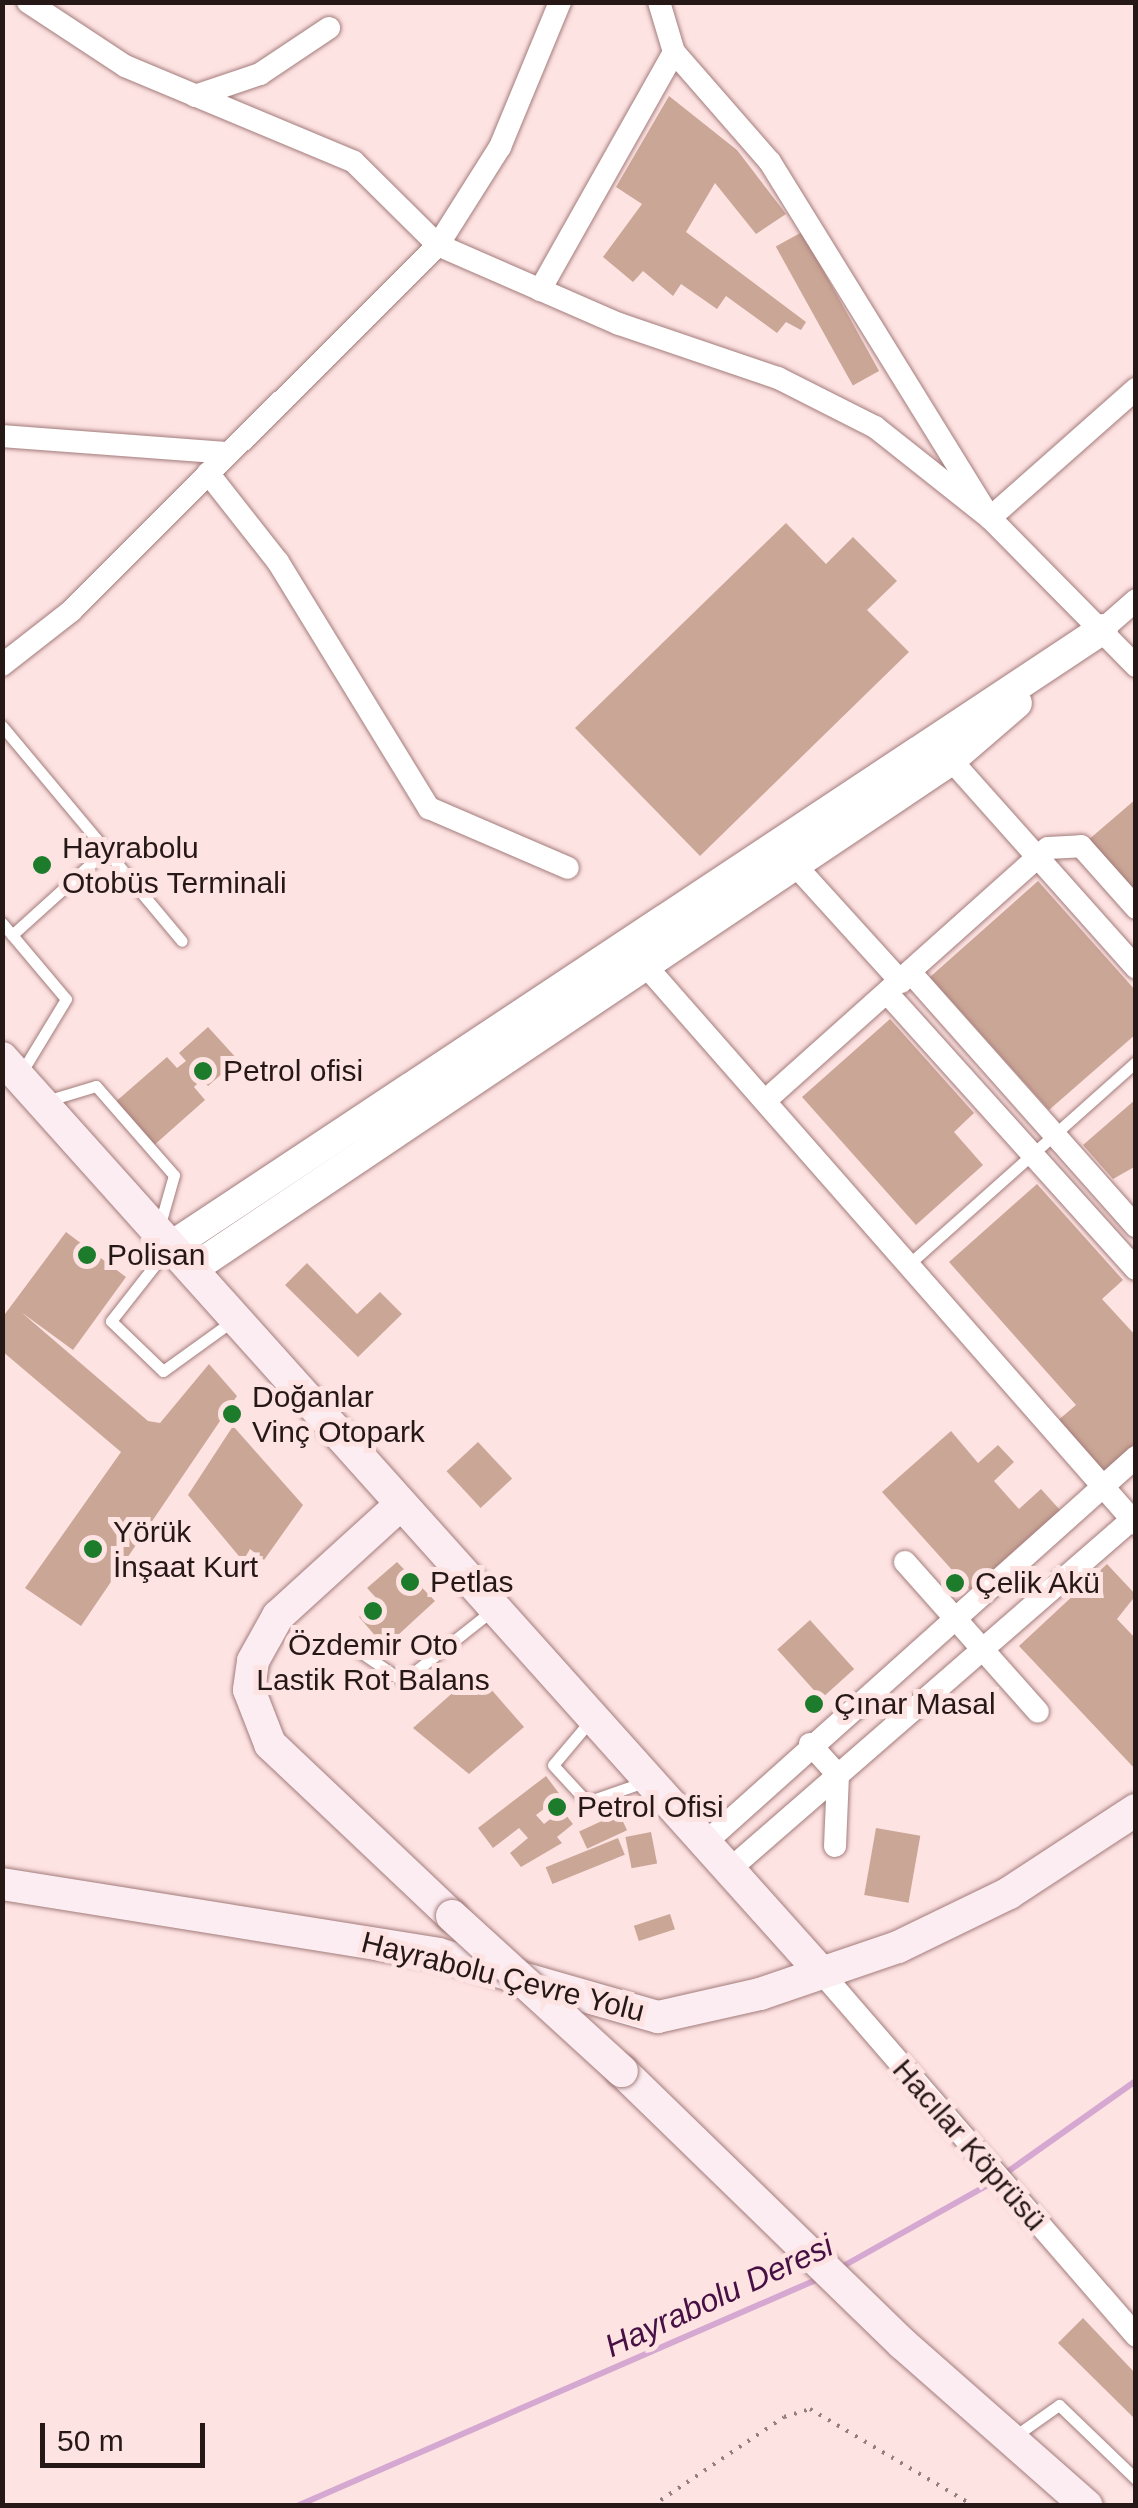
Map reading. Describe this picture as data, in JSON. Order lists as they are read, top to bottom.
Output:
{
  "streets": {
    "main road": ["Hayrabolu Çevre Yolu"],
    "street": ["Hacılar Köprüsü"]
  },
  "crossings": [
    ["Hayrabolu Çevre Yolu", "Hacılar Köprüsü"]
  ],
  "water": ["Hayrabolu Deresi"],
  "places": [
    "Hayrabolu Otobüs Terminali",
    "Petrol ofisi",
    "Polisan",
    "Doğanlar Vinç Otopark",
    "Yörük İnşaat Kurt",
    "Petlas",
    "Çelik Akü",
    "Özdemir Oto Lastik Rot Balans",
    "Çınar Masal",
    "Petrol Ofisi"
  ],
  "scale_bar": "50 m"
}
